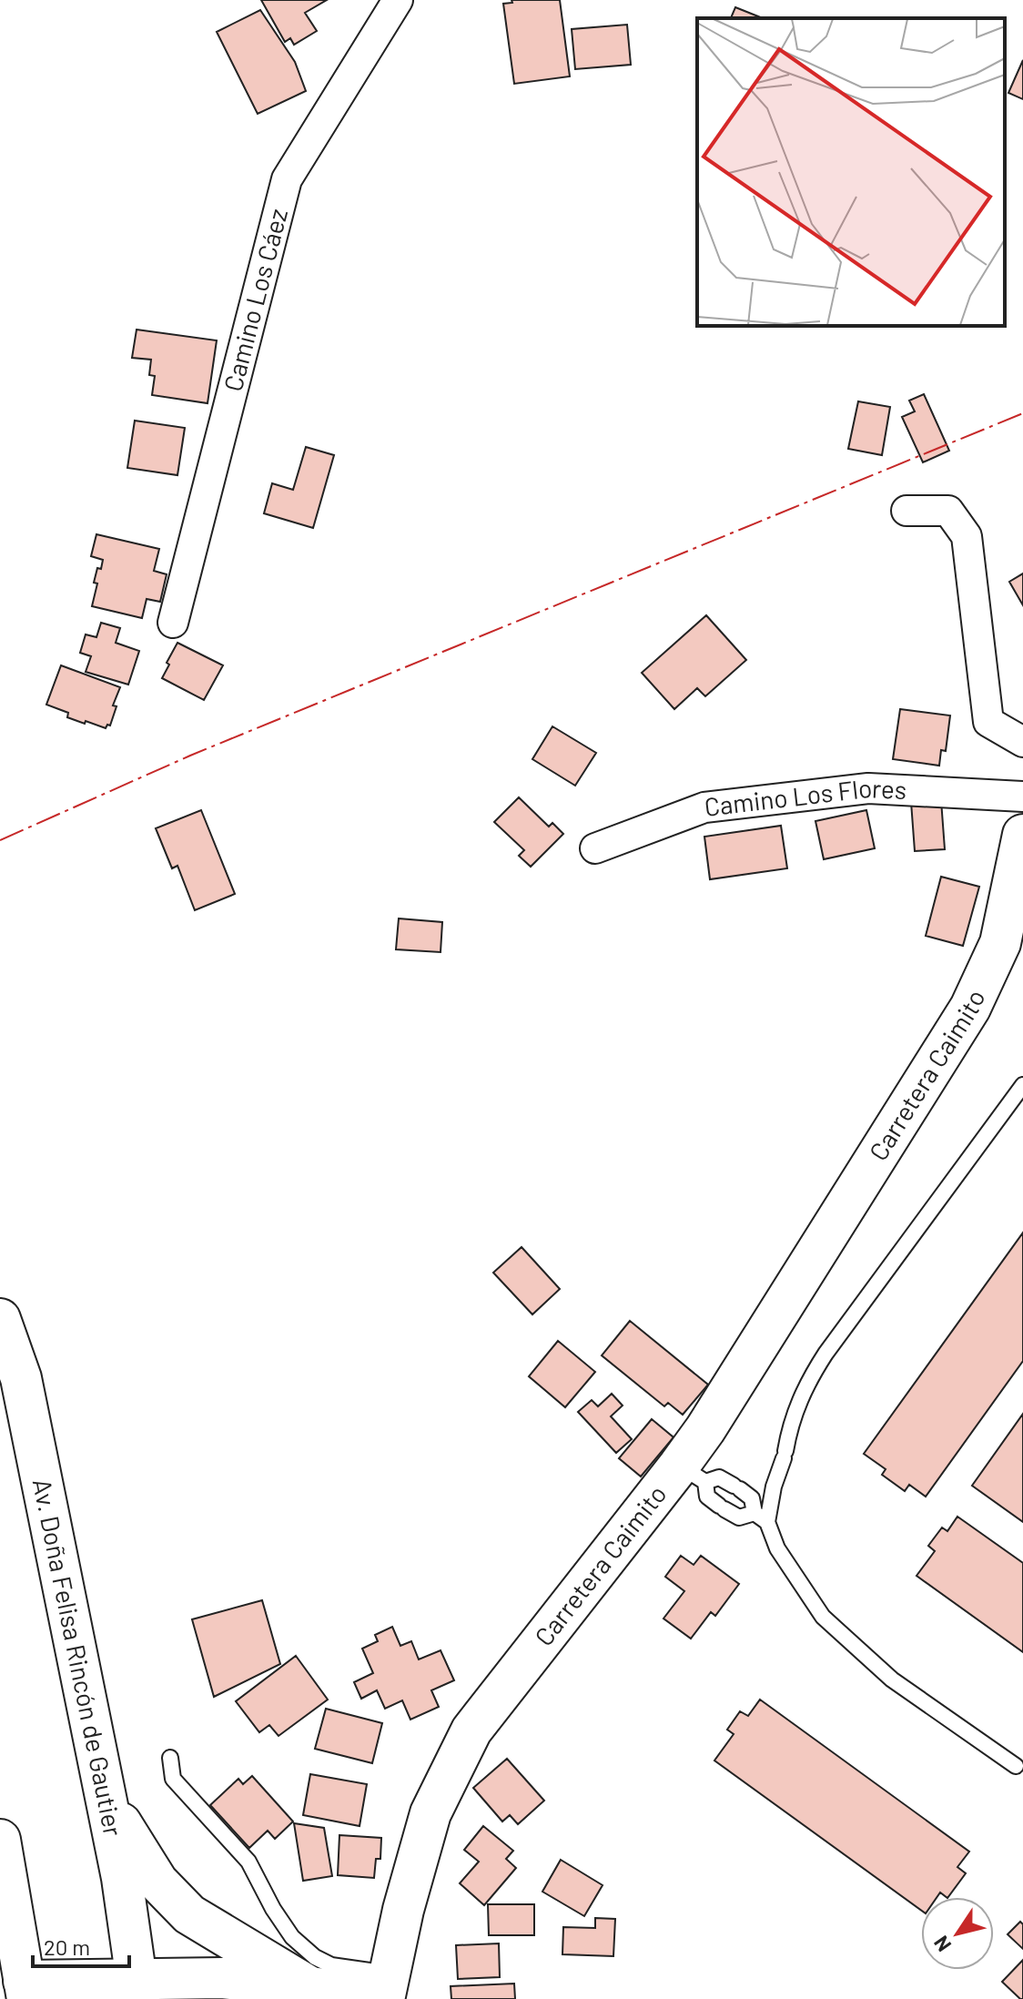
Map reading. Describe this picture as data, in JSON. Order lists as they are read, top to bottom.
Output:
{
  "streets": {
    "street": [
      "Camino Los Cáez",
      "Camino Los Flores",
      "Carretera Caimito",
      "Av. Doña Felisa Rincón de Gautier"
    ]
  },
  "scale_bar": "20 m",
  "north": "bottom left"
}
